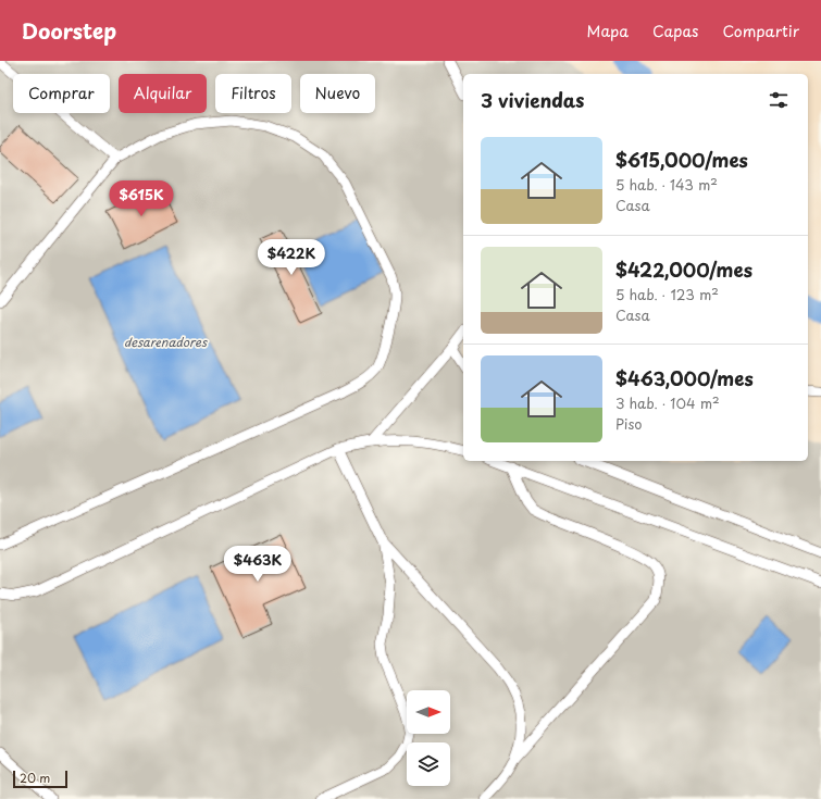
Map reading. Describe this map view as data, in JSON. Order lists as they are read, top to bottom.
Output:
{
  "water": ["desarenadores"],
  "scale_bar": "20 m",
  "north": "right",
  "page": {
    "header": "Doorstep",
    "nav": ["Mapa", "Capas", "Compartir"],
    "chip": [
      "Comprar",
      "Alquilar",
      "Filtros",
      "Nuevo"
    ],
    "heading": "3 viviendas",
    "list": [
      {
        "name": "$615,000/mes",
        "note": "5 hab. · 143 m² · Casa"
      },
      {
        "name": "$422,000/mes",
        "note": "5 hab. · 123 m² · Casa"
      },
      {
        "name": "$463,000/mes",
        "note": "3 hab. · 104 m² · Piso"
      }
    ],
    "price": ["$615K", "$422K", "$463K"],
    "scale": "20 m"
  }
}
